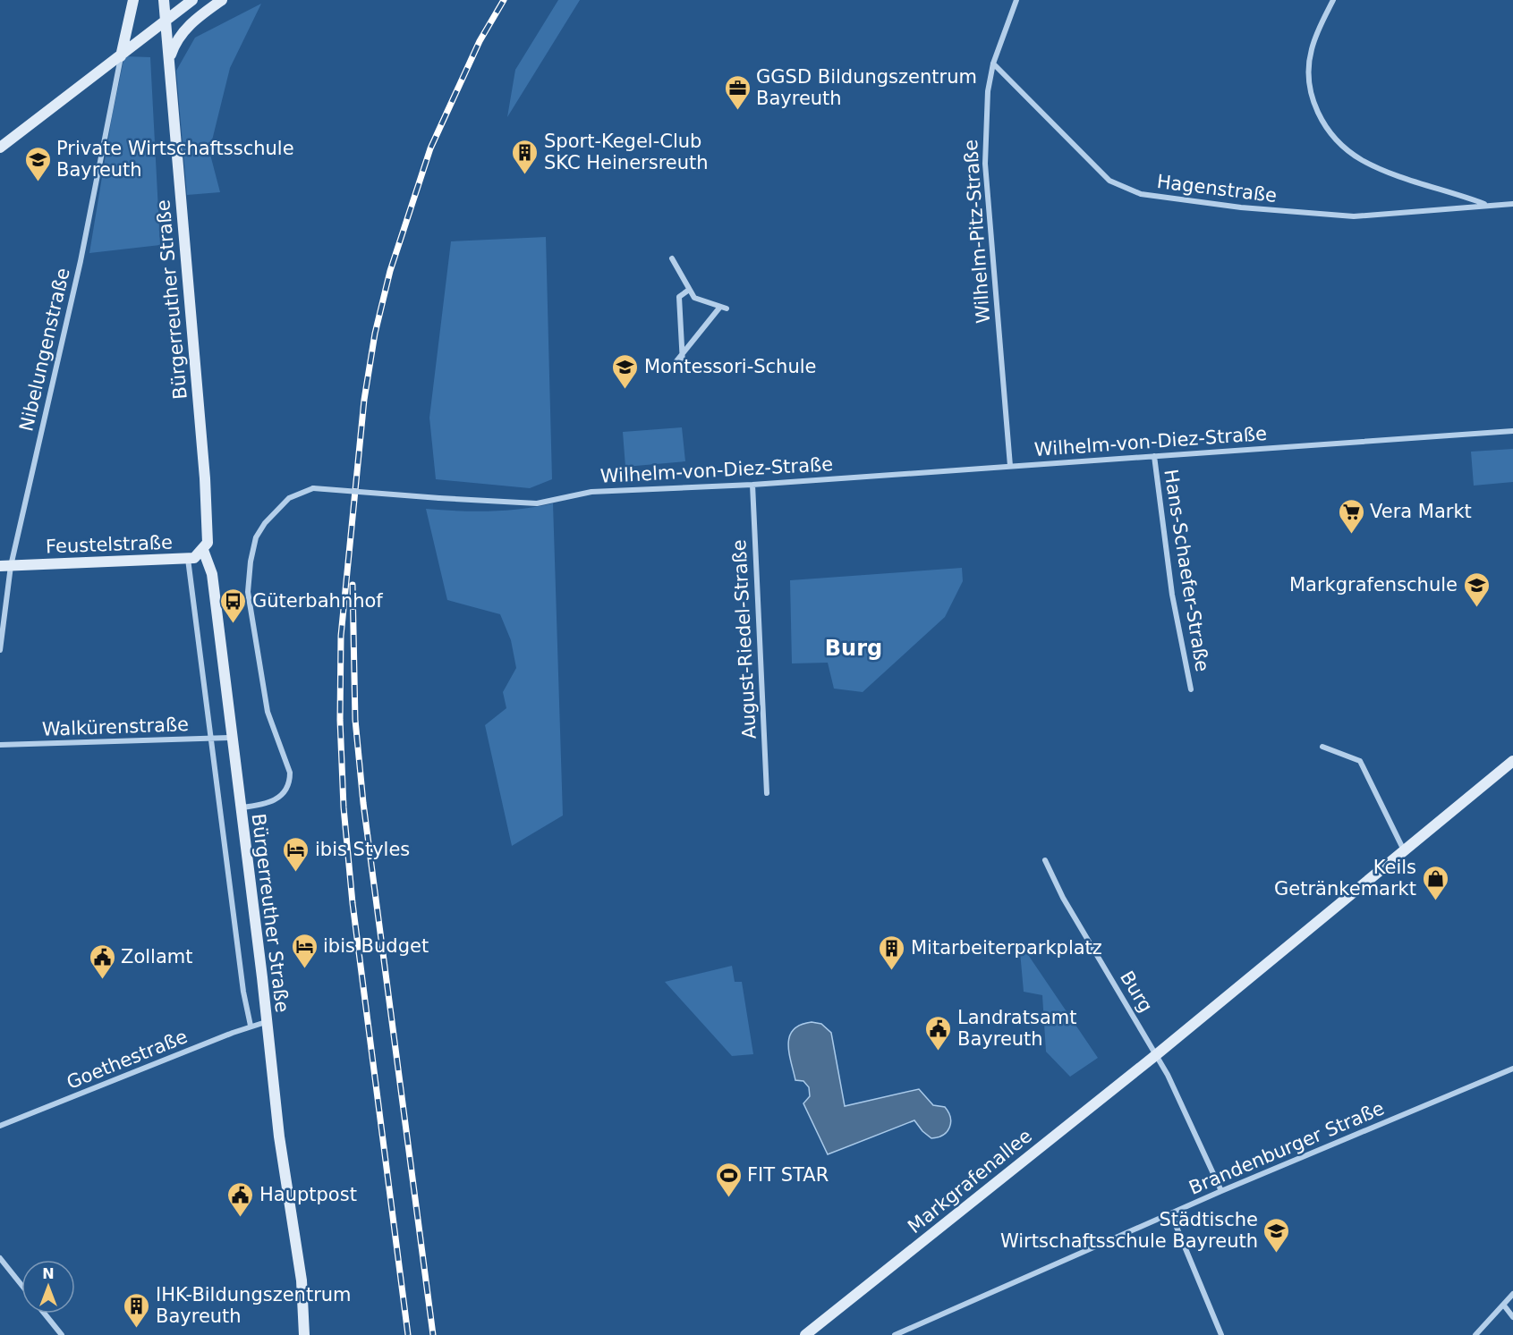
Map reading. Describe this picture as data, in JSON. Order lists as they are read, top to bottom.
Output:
{
  "streets": {
    "street": [
      "Hagenstraße",
      "Wilhelm-Pitz-Straße",
      "Bürgerreuther Straße",
      "Nibelungenstraße",
      "Wilhelm-von-Diez-Straße",
      "Feustelstraße",
      "Hans-Schaefer-Straße",
      "August-Riedel-Straße",
      "Walkürenstraße",
      "Burg",
      "Goethestraße",
      "Brandenburger Straße",
      "Markgrafenallee"
    ]
  },
  "crossings": [
    ["Hagenstraße", "Wilhelm-Pitz-Straße"],
    ["Wilhelm-Pitz-Straße", "Wilhelm-von-Diez-Straße"],
    ["Bürgerreuther Straße", "Wilhelm-von-Diez-Straße"],
    ["Bürgerreuther Straße", "Feustelstraße"],
    ["Bürgerreuther Straße", "Walkürenstraße"],
    ["Bürgerreuther Straße", "Goethestraße"],
    ["Nibelungenstraße", "Feustelstraße"],
    ["Wilhelm-von-Diez-Straße", "Hans-Schaefer-Straße"],
    ["Wilhelm-von-Diez-Straße", "August-Riedel-Straße"],
    ["Burg", "Markgrafenallee"]
  ],
  "districts": ["Burg"],
  "places": {
    "office": ["GGSD Bildungszentrum Bayreuth"],
    "building": ["Sport-Kegel-Club SKC Heinersreuth", "Mitarbeiterparkplatz", "IHK-Bildungszentrum Bayreuth"],
    "school or university": [
      "Private Wirtschaftsschule Bayreuth",
      "Montessori-Schule",
      "Markgrafenschule",
      "Städtische Wirtschaftsschule Bayreuth"
    ],
    "supermarket": ["Vera Markt"],
    "bus stop": ["Güterbahnhof"],
    "hotel": ["ibis Styles", "ibis Budget"],
    "shop": ["Keils Getränkemarkt"],
    "public building": ["Zollamt", "Landratsamt Bayreuth", "Hauptpost"],
    "sports": ["FIT STAR"]
  },
  "north": "top"
}
